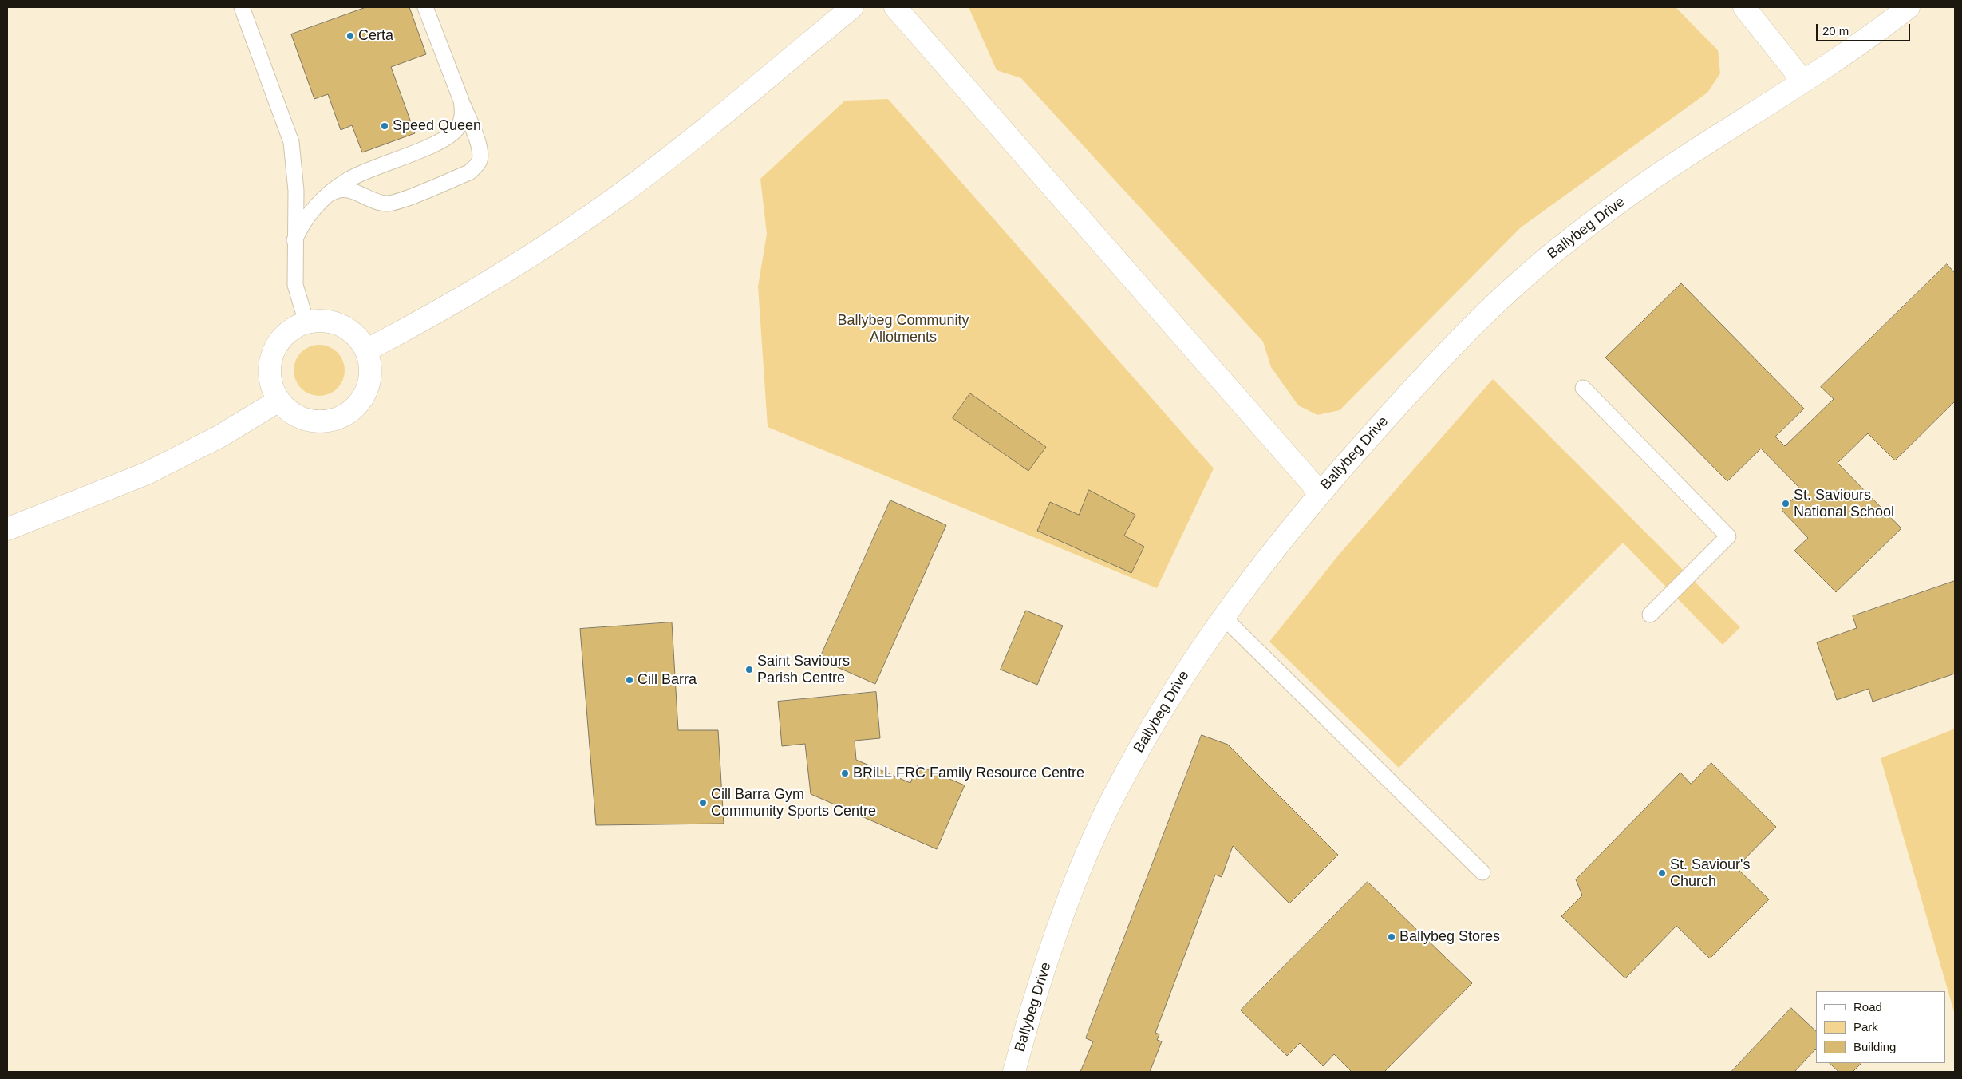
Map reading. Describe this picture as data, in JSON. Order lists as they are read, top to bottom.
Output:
{
  "streets": {
    "street": ["Ballybeg Drive"]
  },
  "parks": ["Ballybeg Community Allotments"],
  "places": [
    "Certa",
    "Speed Queen",
    "St. Saviours National School",
    "Saint Saviours Parish Centre",
    "Cill Barra",
    "BRiLL FRC Family Resource Centre",
    "Cill Barra Gym Community Sports Centre",
    "St. Saviour's Church",
    "Ballybeg Stores"
  ],
  "legend": ["Road", "Park", "Building"],
  "scale_bar": "20 m"
}
